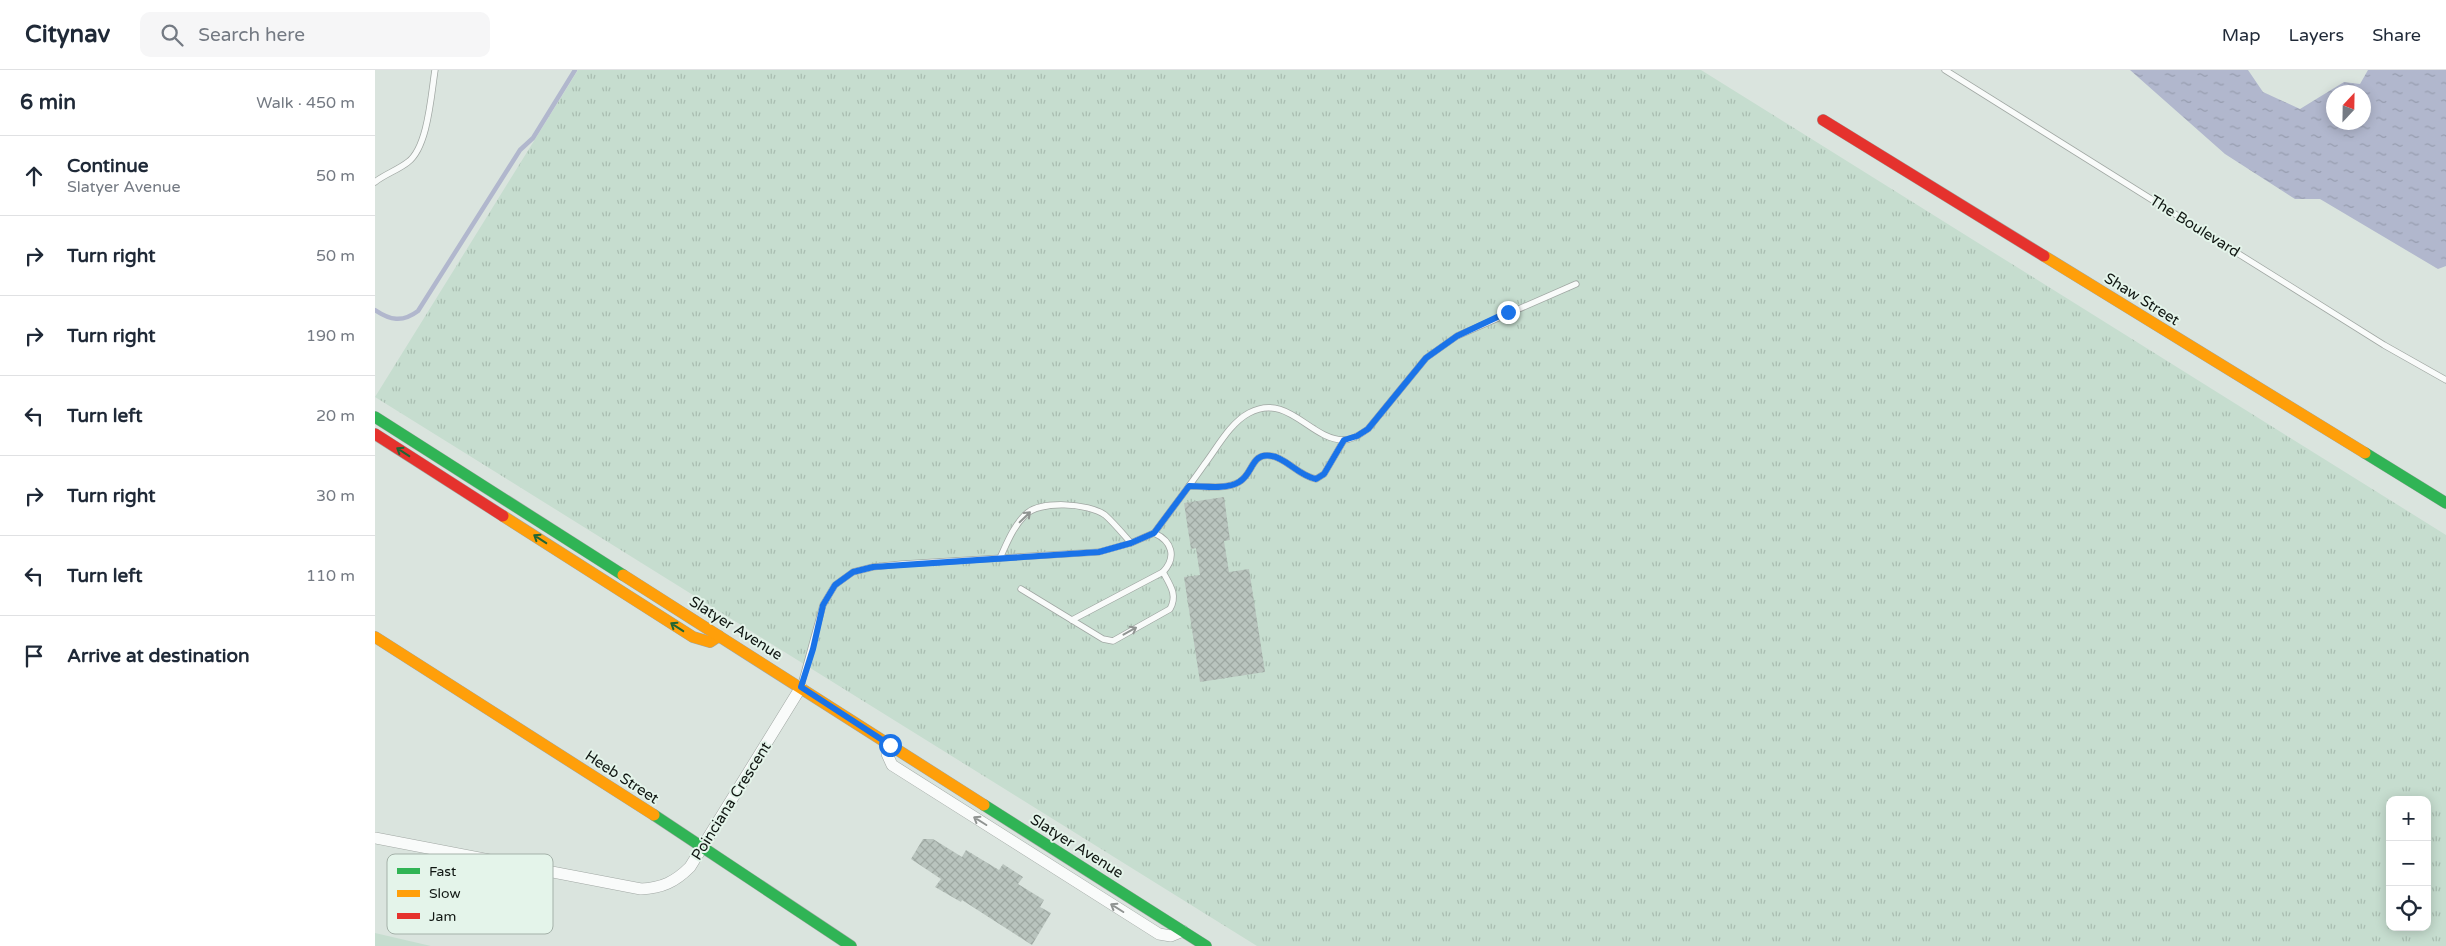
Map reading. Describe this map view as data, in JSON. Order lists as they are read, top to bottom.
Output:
{
  "streets": {
    "street": [
      "Shaw Street",
      "Slatyer Avenue",
      "Heeb Street",
      "Poinciana Crescent"
    ],
    "lane": ["The Boulevard"]
  },
  "crossings": [
    ["Slatyer Avenue", "Poinciana Crescent"],
    ["Heeb Street", "Poinciana Crescent"]
  ],
  "legend": ["Fast", "Slow", "Jam"],
  "north": "top",
  "page": {
    "header": "Citynav",
    "search": "Search here",
    "nav": ["Map", "Layers", "Share"],
    "heading": ["6 min", "Walk · 450 m"],
    "list": [
      ["Continue", "Slatyer Avenue", "50 m"],
      ["Turn right", "50 m"],
      ["Turn right", "190 m"],
      ["Turn left", "20 m"],
      ["Turn right", "30 m"],
      ["Turn left", "110 m"],
      "Arrive at destination"
    ],
    "map_buttons": ["+", "−"]
  }
}
